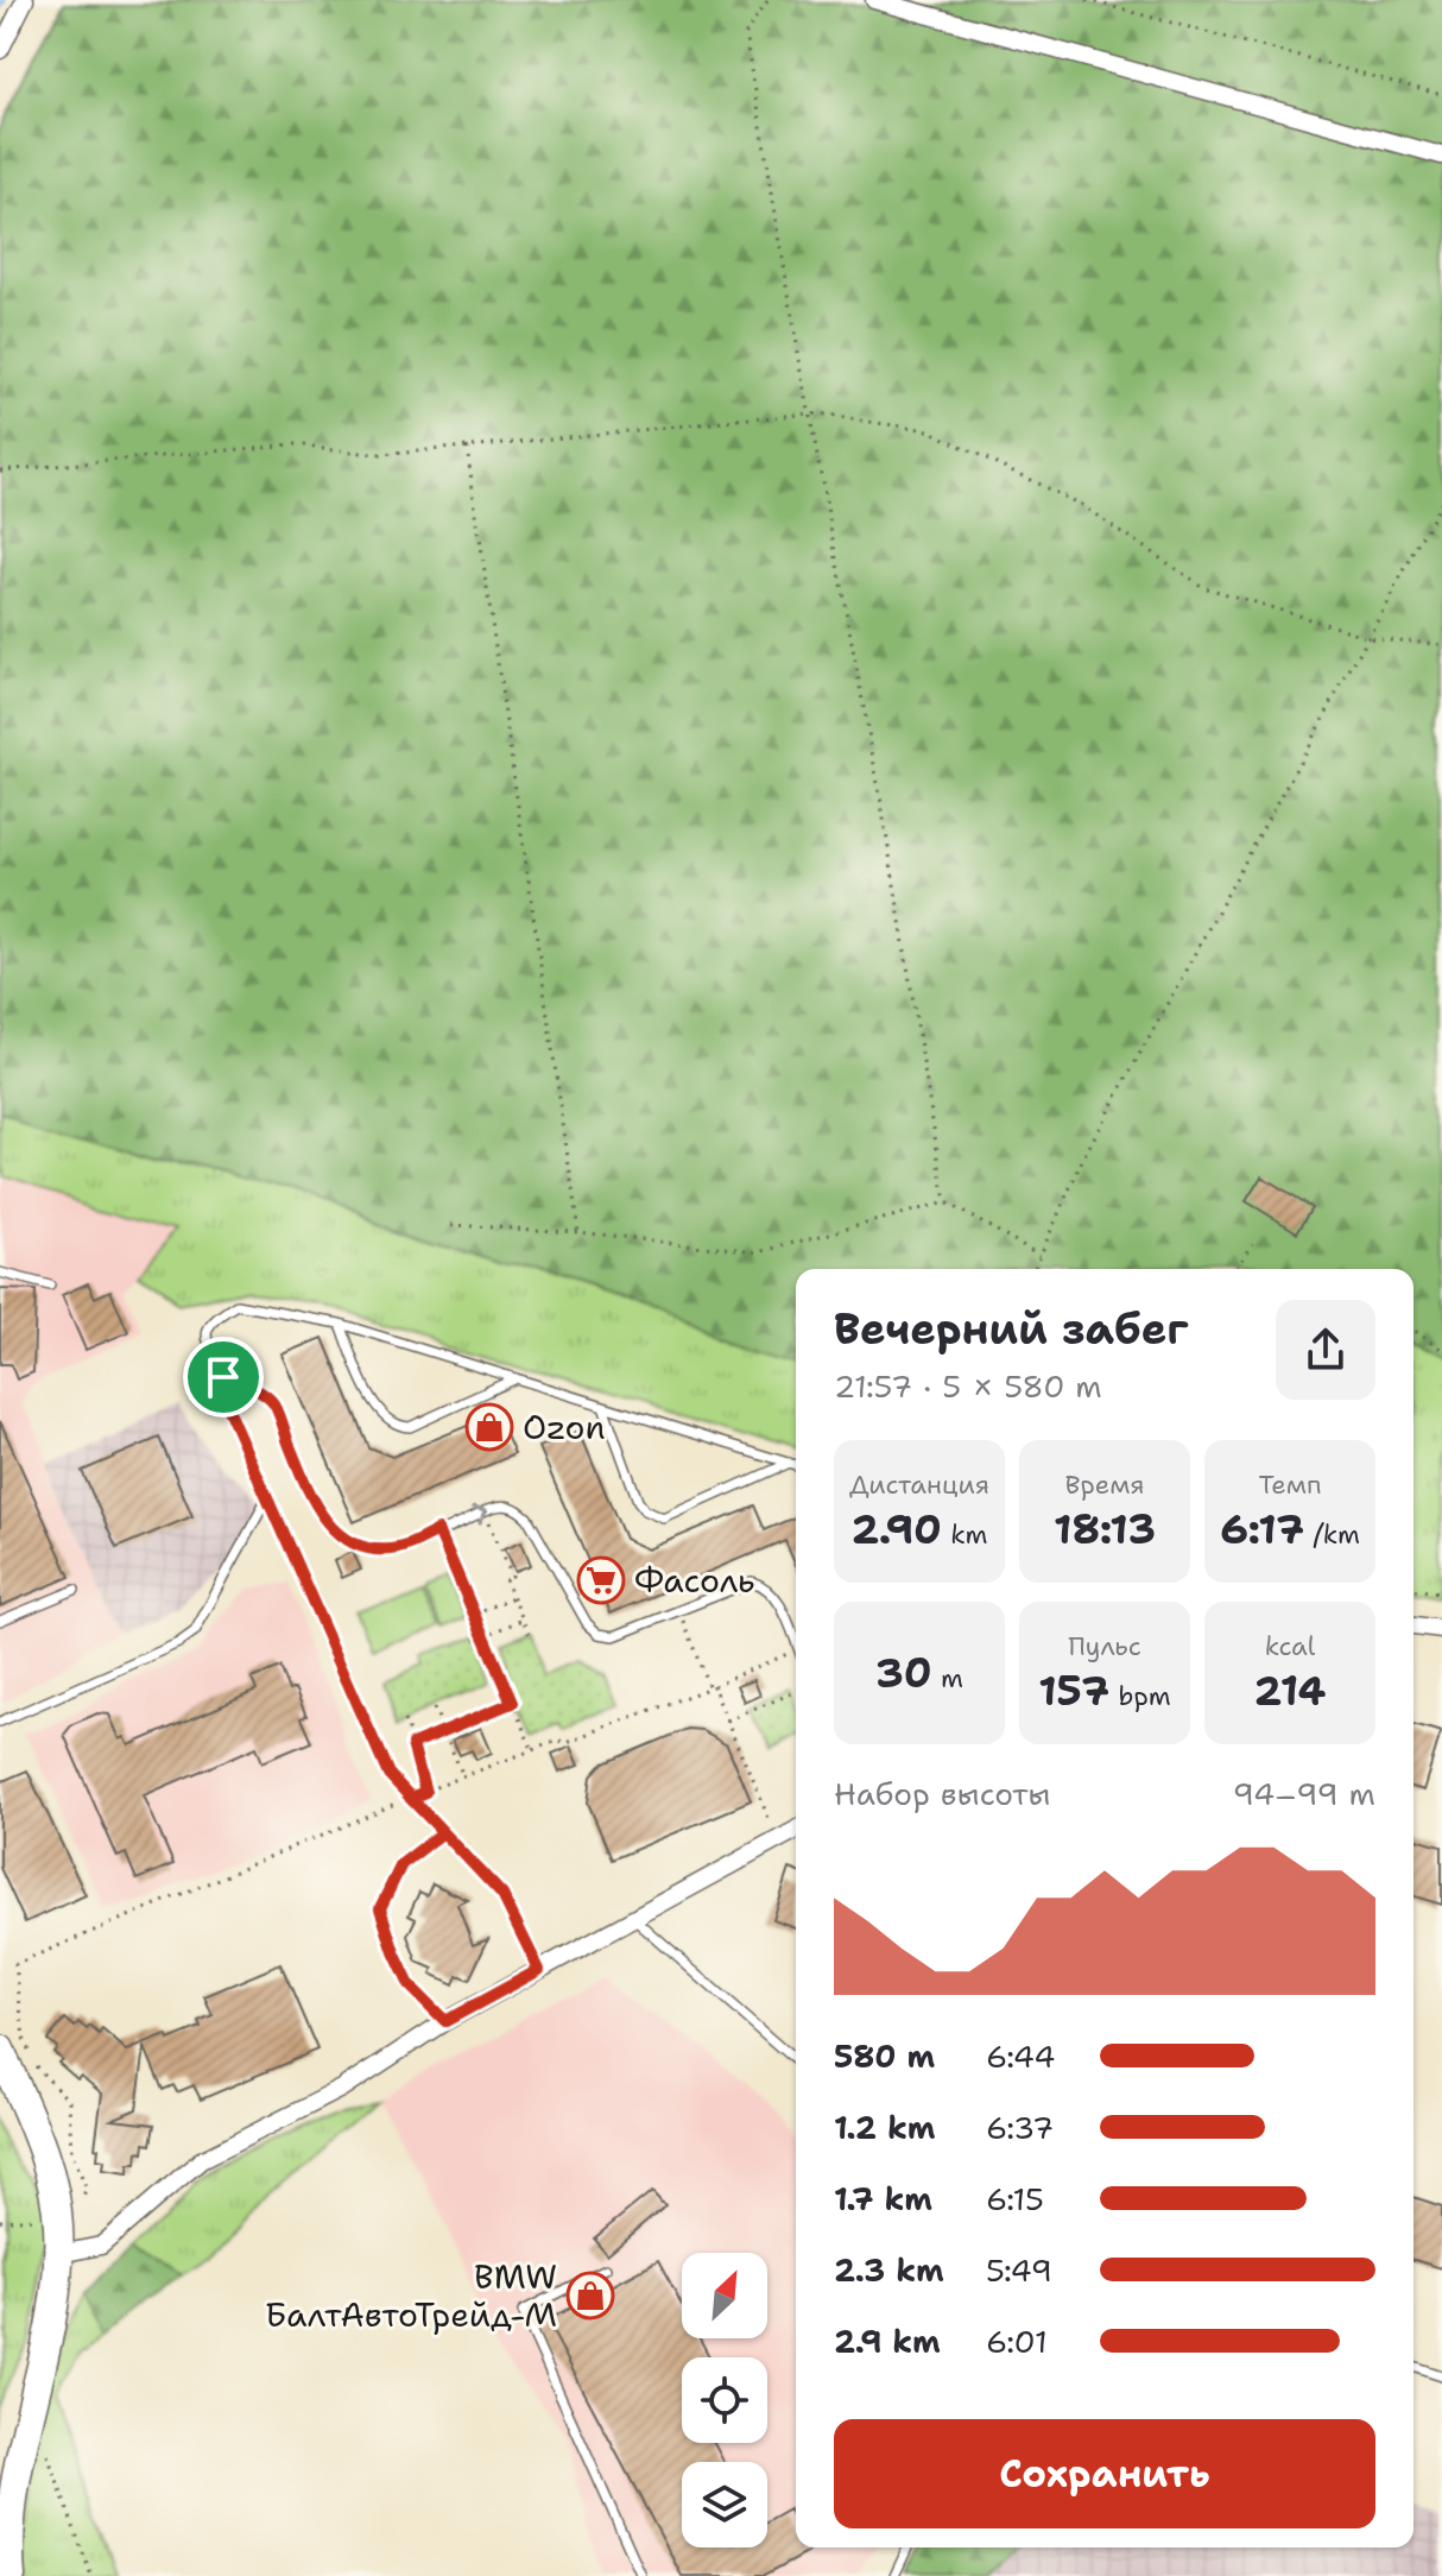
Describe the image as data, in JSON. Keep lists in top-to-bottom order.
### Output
{
  "places": {
    "shop": ["Ozon", "BMW БалтАвтоТрейд-М"],
    "supermarket": ["Фасоль"]
  },
  "north": "top right",
  "page": {
    "heading": ["Вечерний забег", "21:57 · 5 × 580 m"],
    "stats": [
      ["Дистанция", "2.90 km"],
      ["Время", "18:13"],
      ["Темп", "6:17 /km"],
      ["30 m"],
      ["Пульс", "157 bpm"],
      ["kcal", "214"]
    ],
    "chart": ["Набор высоты", "94–99 m"],
    "list": [
      {
        "name": "580 m",
        "note": "6:44"
      },
      {
        "name": "1.2 km",
        "note": "6:37"
      },
      {
        "name": "1.7 km",
        "note": "6:15"
      },
      {
        "name": "2.3 km",
        "note": "5:49"
      },
      {
        "name": "2.9 km",
        "note": "6:01"
      }
    ],
    "buttons": "Сохранить"
  }
}
